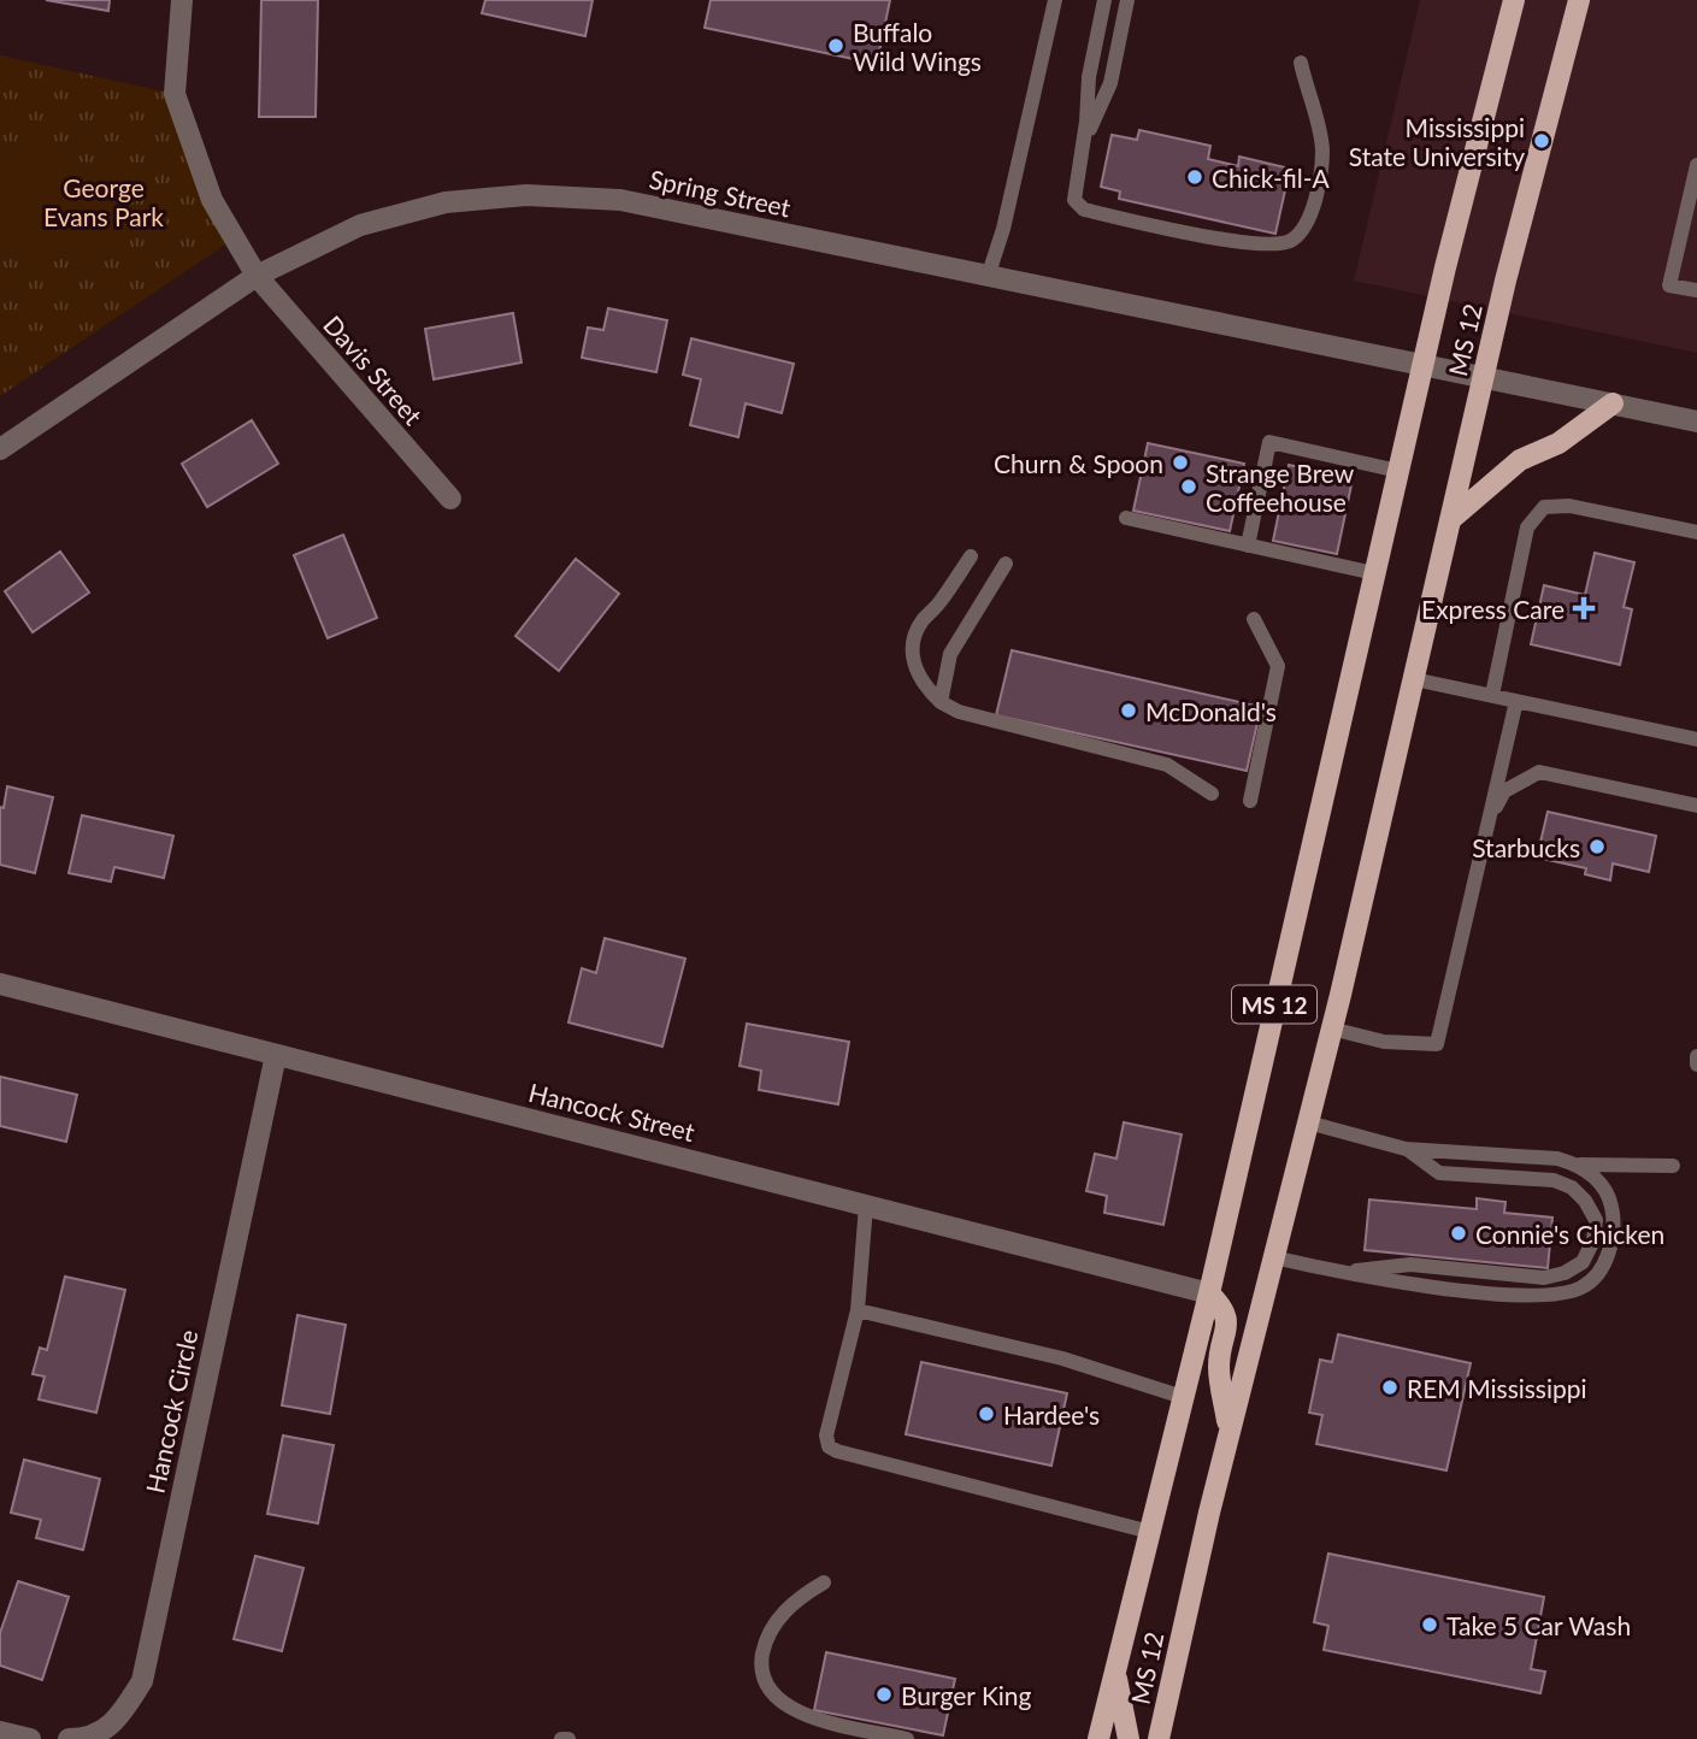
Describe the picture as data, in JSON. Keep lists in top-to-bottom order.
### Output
{
  "streets": {
    "main road": ["MS 12"],
    "street": [
      "Spring Street",
      "Davis Street",
      "Hancock Street",
      "Hancock Circle"
    ]
  },
  "crossings": [
    ["Spring Street", "MS 12"],
    ["Spring Street", "Davis Street"],
    ["MS 12", "Hancock Street"],
    ["Hancock Street", "Hancock Circle"]
  ],
  "parks": ["George Evans Park"],
  "places": {
    "other": [
      "Buffalo Wild Wings",
      "Mississippi State University",
      "Chick-fil-A",
      "Churn & Spoon",
      "Strange Brew Coffeehouse",
      "McDonald's",
      "Starbucks",
      "Connie's Chicken",
      "REM Mississippi",
      "Hardee's",
      "Take 5 Car Wash",
      "Burger King"
    ],
    "health": ["Express Care"]
  }
}
